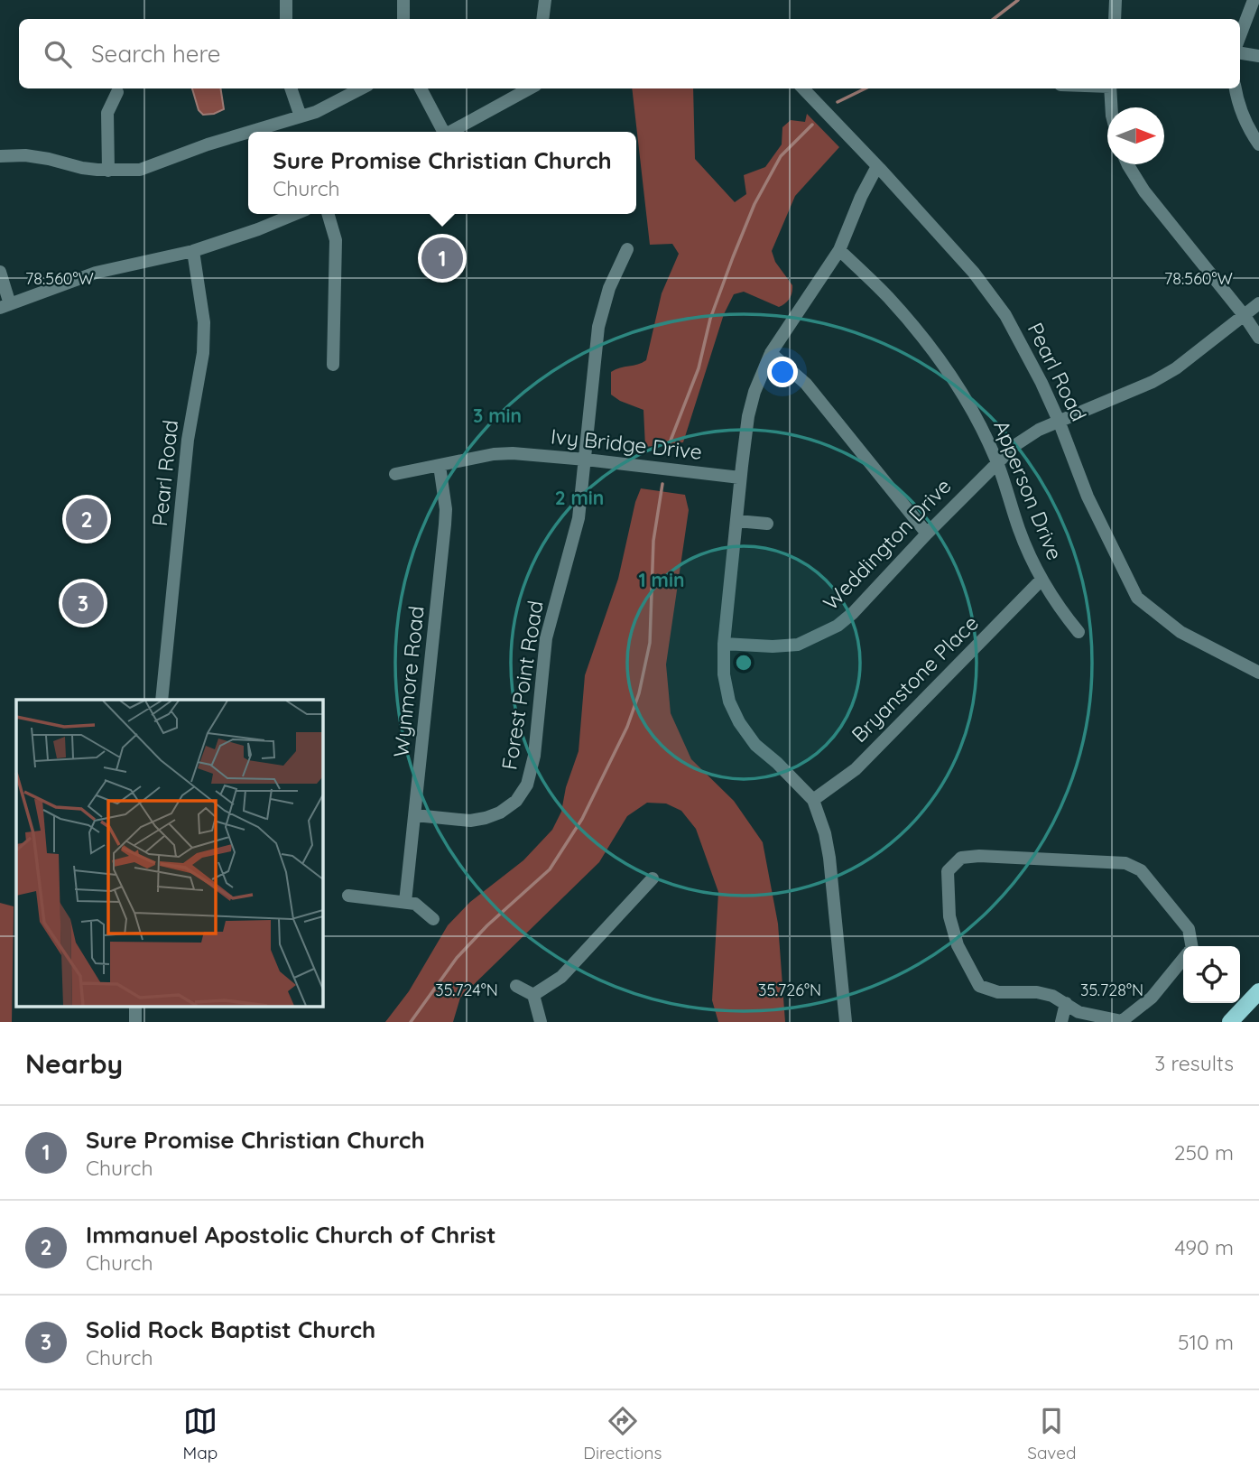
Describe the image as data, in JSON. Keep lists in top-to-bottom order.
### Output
{
  "streets": {
    "street": [
      "Pearl Road",
      "Ivy Bridge Drive",
      "Apperson Drive",
      "Weddington Drive",
      "Bryanstone Place",
      "Wynmore Road",
      "Forest Point Road"
    ]
  },
  "crossings": [
    ["Pearl Road", "Weddington Drive"],
    ["Ivy Bridge Drive", "Wynmore Road"],
    ["Ivy Bridge Drive", "Forest Point Road"],
    ["Apperson Drive", "Weddington Drive"],
    ["Apperson Drive", "Bryanstone Place"],
    ["Wynmore Road", "Forest Point Road"]
  ],
  "north": "right",
  "page": {
    "search": "Search here",
    "popup": ["Sure Promise Christian Church", "Church"],
    "pins": ["1", "2", "3"],
    "heading": ["Nearby", "3 results"],
    "list": [
      {
        "mark": "1",
        "name": "Sure Promise Christian Church",
        "note": "Church",
        "value": "250 m"
      },
      {
        "mark": "2",
        "name": "Immanuel Apostolic Church of Christ",
        "note": "Church",
        "value": "490 m"
      },
      {
        "mark": "3",
        "name": "Solid Rock Baptist Church",
        "note": "Church",
        "value": "510 m"
      }
    ],
    "nav": ["Map", "Directions", "Saved"]
  },
  "coordinates": [
    "78.560°W",
    "35.724°N",
    "35.726°N",
    "35.728°N"
  ],
  "rings": ["3 min", "2 min", "1 min"]
}
